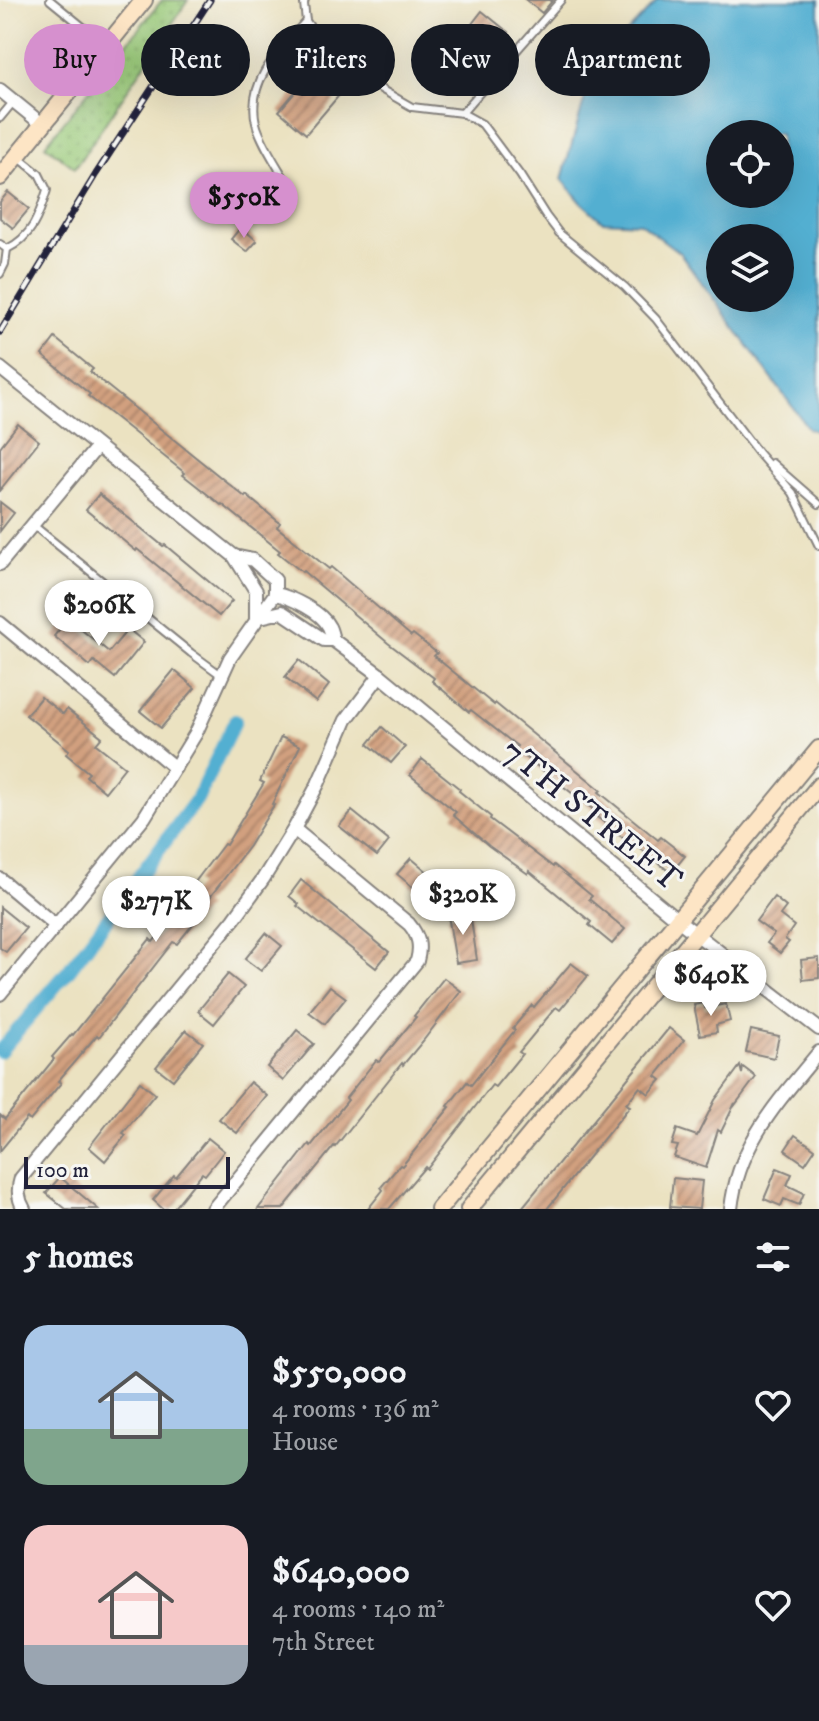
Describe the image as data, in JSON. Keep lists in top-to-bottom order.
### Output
{
  "streets": {
    "street": ["7TH STREET"]
  },
  "scale_bar": "100 m",
  "page": {
    "chip": [
      "Buy",
      "Rent",
      "Filters",
      "New",
      "Apartment"
    ],
    "price": [
      "$550K",
      "$206K",
      "$320K",
      "$277K",
      "$640K"
    ],
    "scale": "100 m",
    "heading": "5 homes",
    "list": [
      {
        "name": "$550,000",
        "note": "4 rooms · 136 m² · House"
      },
      {
        "name": "$640,000",
        "note": "4 rooms · 140 m² · 7th Street"
      }
    ]
  }
}
